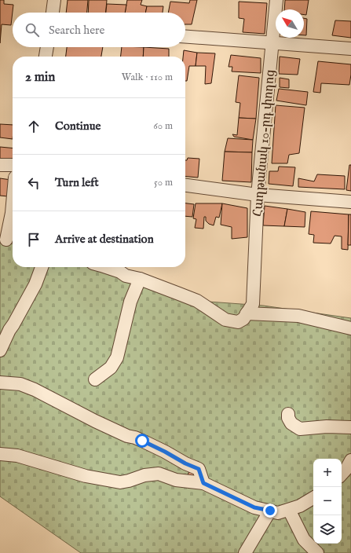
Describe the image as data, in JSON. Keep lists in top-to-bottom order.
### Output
{
  "streets": {
    "street": ["Հաղթանակ 10-րդ փողոց"]
  },
  "north": "top left",
  "page": {
    "search": "Search here",
    "heading": ["2 min", "Walk · 110 m"],
    "list": [
      ["Continue", "60 m"],
      ["Turn left", "50 m"],
      "Arrive at destination"
    ],
    "map_buttons": ["+", "−"]
  }
}
